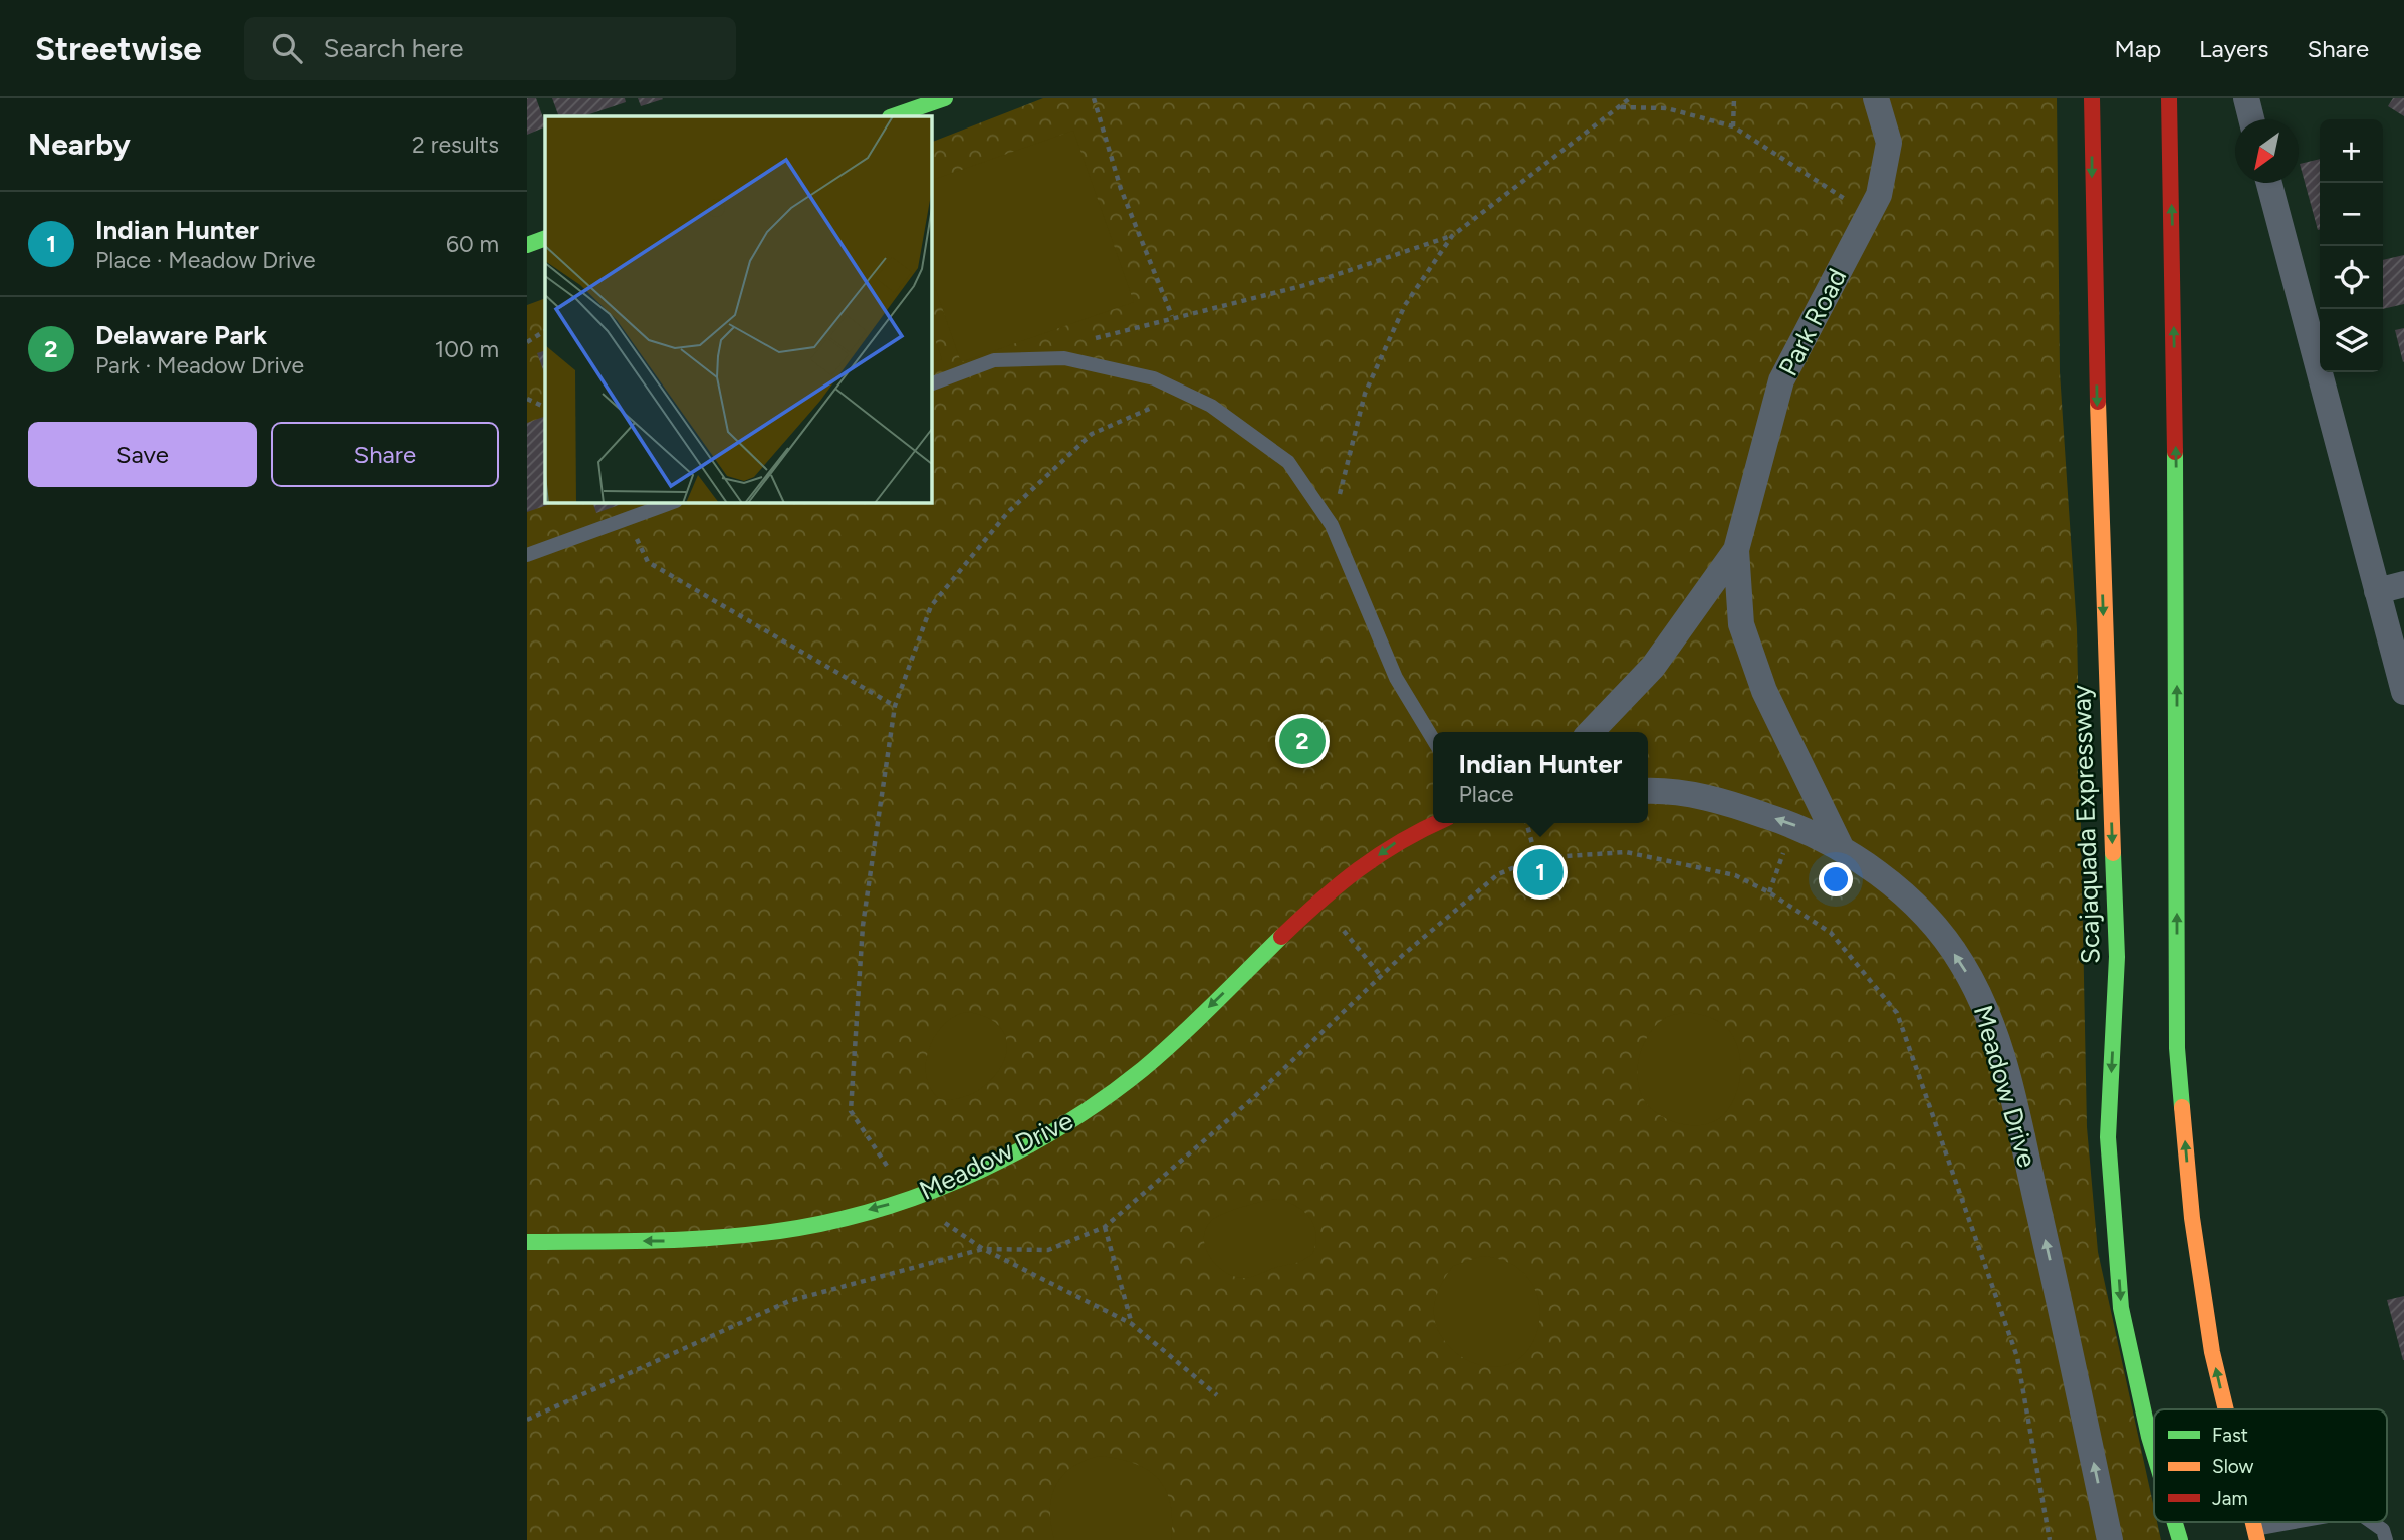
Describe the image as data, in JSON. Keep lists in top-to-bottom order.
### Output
{
  "streets": {
    "main road": ["Scajaquada Expressway", "Meadow Drive"],
    "street": ["Park Road"]
  },
  "crossings": [
    ["Park Road", "Meadow Drive"]
  ],
  "legend": ["Fast", "Slow", "Jam"],
  "north": "bottom left",
  "page": {
    "header": "Streetwise",
    "search": "Search here",
    "nav": ["Map", "Layers", "Share"],
    "heading": ["Nearby", "2 results"],
    "map_buttons": ["+", "−"],
    "list": [
      {
        "mark": "1",
        "name": "Indian Hunter",
        "note": "Place · Meadow Drive",
        "value": "60 m"
      },
      {
        "mark": "2",
        "name": "Delaware Park",
        "note": "Park · Meadow Drive",
        "value": "100 m"
      }
    ],
    "buttons": ["Save", "Share"],
    "pins": ["2", "1"],
    "popup": ["Indian Hunter", "Place"]
  }
}
